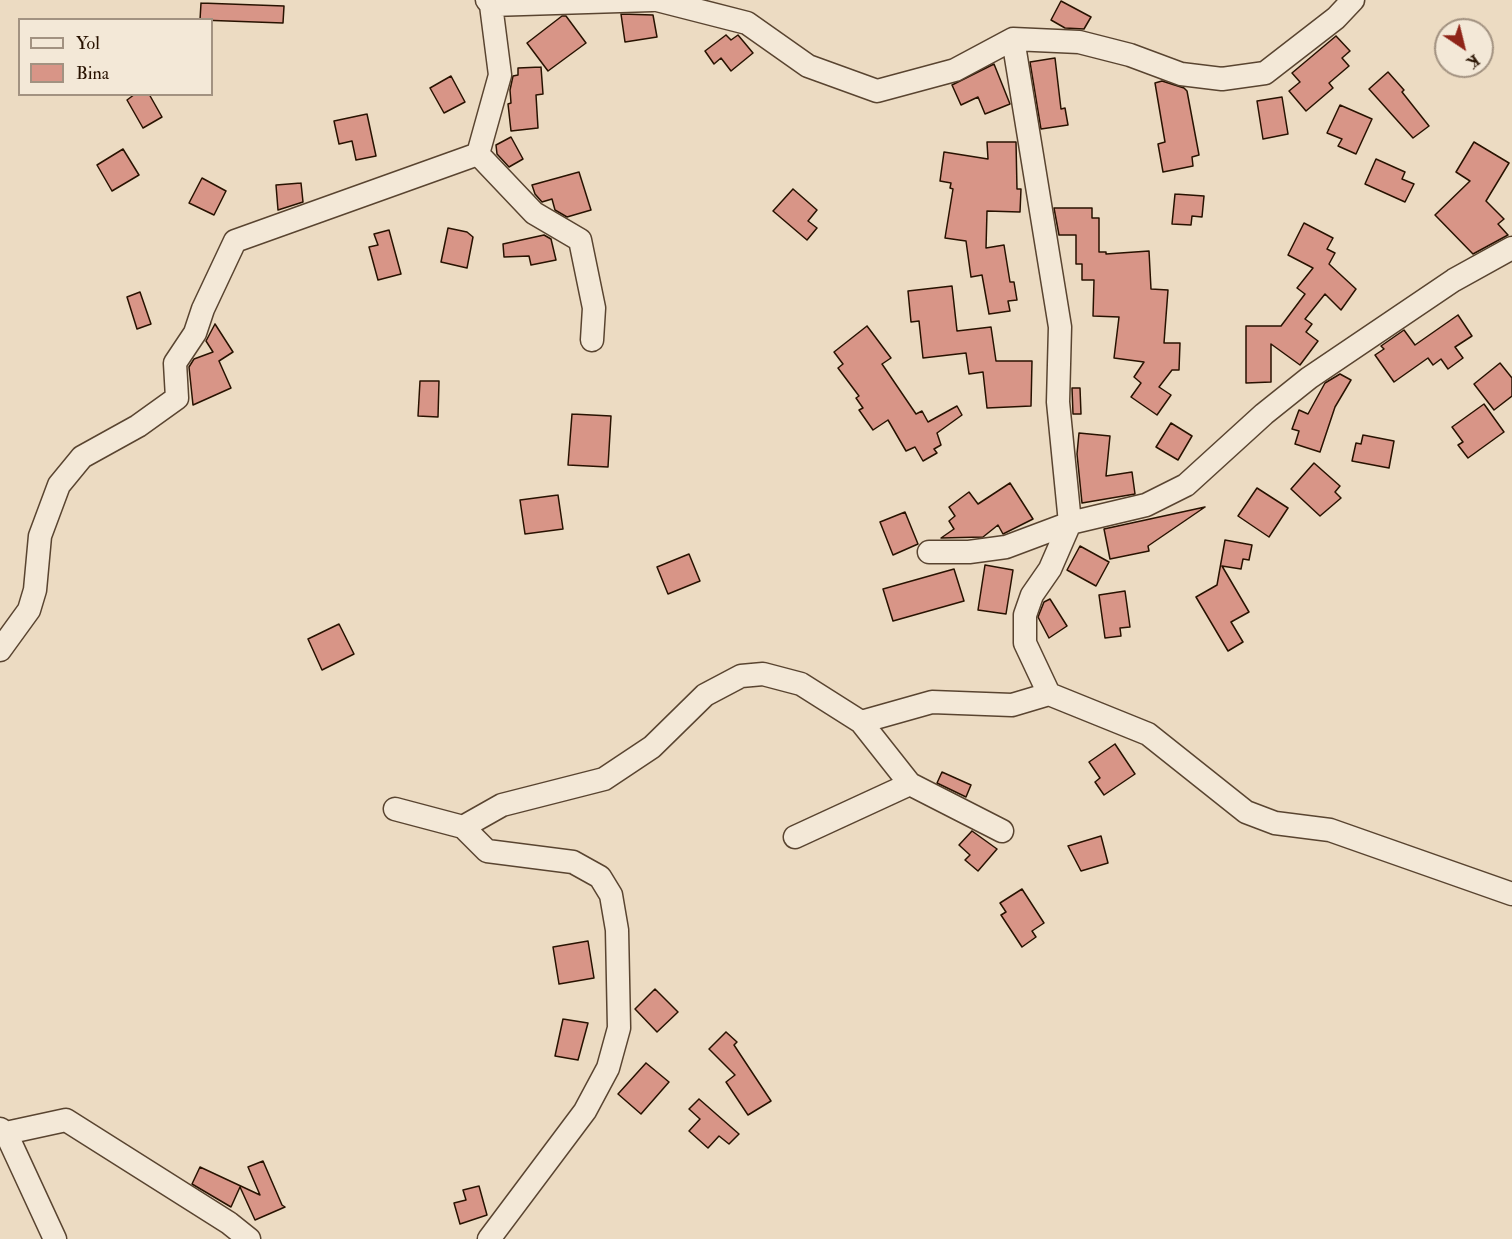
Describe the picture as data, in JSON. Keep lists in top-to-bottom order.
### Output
{
  "legend": ["Yol", "Bina"],
  "north": "bottom right"
}
